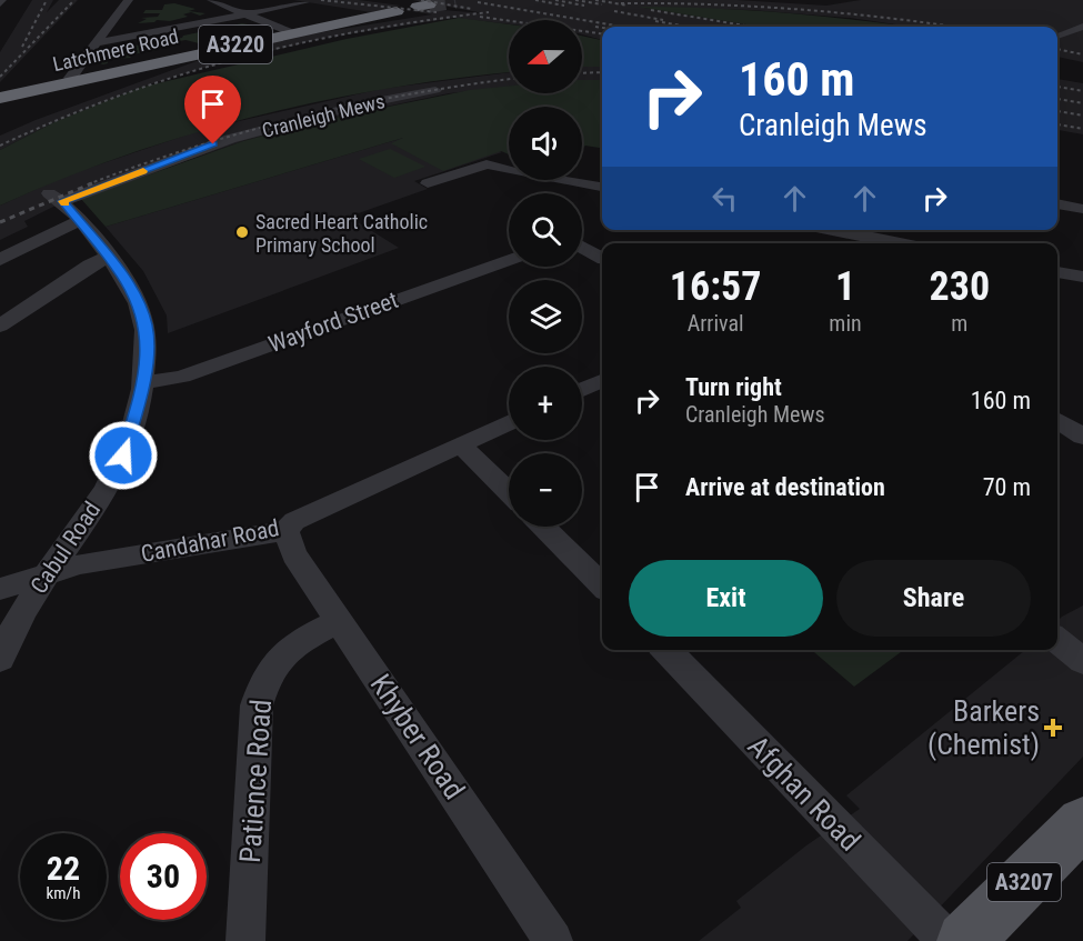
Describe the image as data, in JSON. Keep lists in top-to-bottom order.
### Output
{
  "streets": {
    "highway": ["A3220", "Latchmere Road"],
    "main road": ["A3207"],
    "street": [
      "Cranleigh Mews",
      "Wayford Street",
      "Candahar Road",
      "Cabul Road",
      "Khyber Road",
      "Patience Road",
      "Afghan Road"
    ]
  },
  "crossings": [
    ["Cranleigh Mews", "Cabul Road"],
    ["Wayford Street", "Cabul Road"],
    ["Candahar Road", "Cabul Road"],
    ["Candahar Road", "Khyber Road"],
    ["Khyber Road", "Patience Road"]
  ],
  "places": {
    "other": ["Sacred Heart Catholic Primary School"],
    "health": ["Barkers (Chemist)"]
  },
  "north": "left",
  "page": {
    "map_buttons": ["+", "−"],
    "turn": ["160 m", "Cranleigh Mews"],
    "eta": [
      "16:57",
      "Arrival",
      "1",
      "min",
      "230",
      "m"
    ],
    "list": [
      {
        "name": "Turn right",
        "note": "Cranleigh Mews",
        "value": "160 m"
      },
      {
        "name": "Arrive at destination",
        "value": "70 m"
      }
    ],
    "buttons": ["Exit", "Share"],
    "speed": "22 km/h",
    "limit": "30"
  }
}
